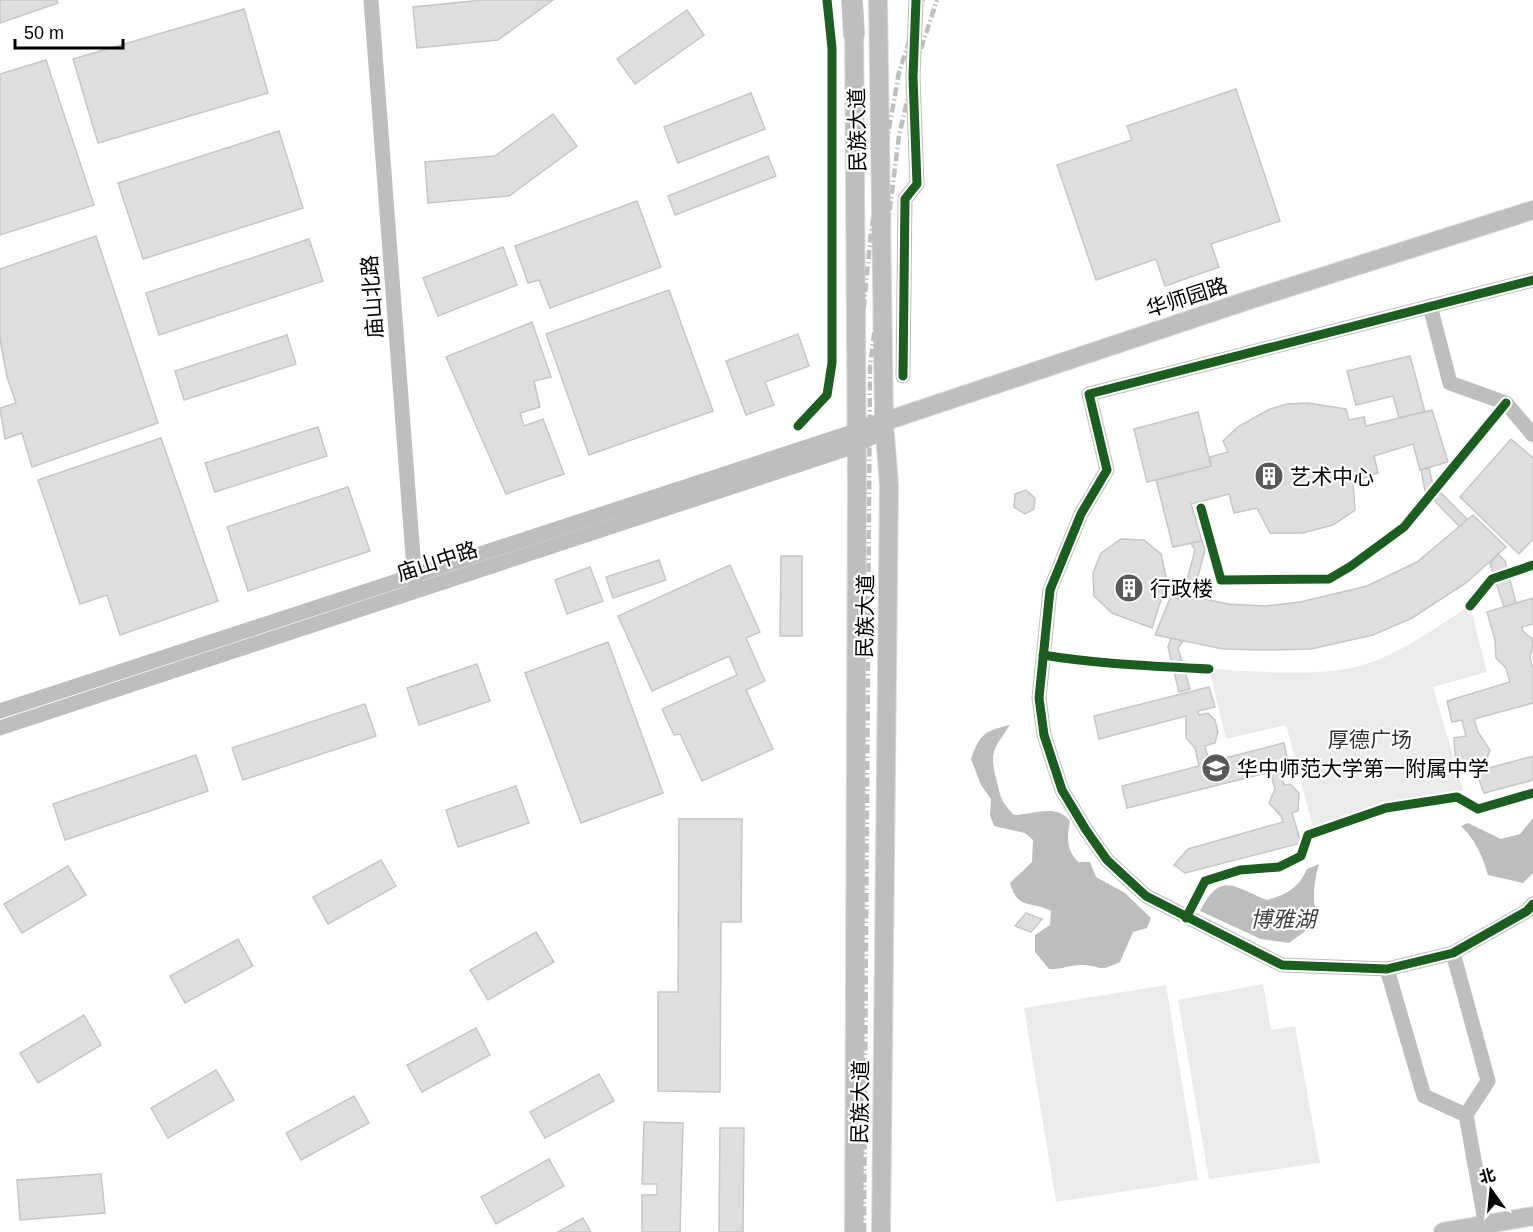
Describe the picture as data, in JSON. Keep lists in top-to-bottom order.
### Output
{
  "streets": {
    "main road": ["民族大道", "华师园路"],
    "street": ["庙山北路", "庙山中路"]
  },
  "crossings": [
    ["民族大道", "华师园路"],
    ["民族大道", "庙山中路"],
    ["庙山北路", "庙山中路"],
    ["华师园路", "庙山中路"]
  ],
  "water": ["博雅湖"],
  "parks": ["厚德广场"],
  "places": {
    "building": ["艺术中心", "行政楼"],
    "school or university": ["华中师范大学第一附属中学"]
  },
  "scale_bar": "50 m",
  "north": "top"
}
